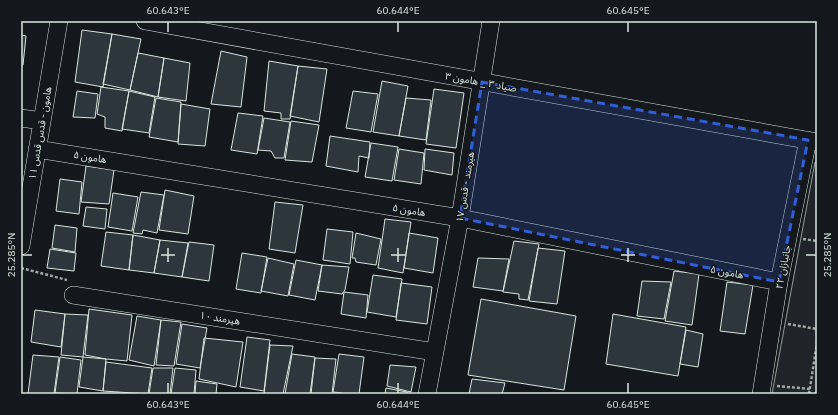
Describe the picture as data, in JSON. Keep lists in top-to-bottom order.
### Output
{
  "streets": {
    "street": [
      "صیاد ۳ _ هامون ۳",
      "هامون - قدس قدس ۱۱",
      "هامون ۵",
      "هیرمند - قدس ۱۷",
      "جانبازان ۲۲",
      "هیرمند ۱۰"
    ]
  },
  "crossings": [
    ["صیاد ۳ _ هامون ۳", "هیرمند - قدس ۱۷"],
    ["صیاد ۳ _ هامون ۳", "جانبازان ۲۲"],
    ["هامون - قدس قدس ۱۱", "هامون ۵"],
    ["هامون ۵", "هیرمند - قدس ۱۷"],
    ["هامون ۵", "جانبازان ۲۲"],
    ["هیرمند - قدس ۱۷", "هیرمند ۱۰"]
  ],
  "coordinates": [
    "60.643°E",
    "60.644°E",
    "60.645°E",
    "25.285°N"
  ]
}
